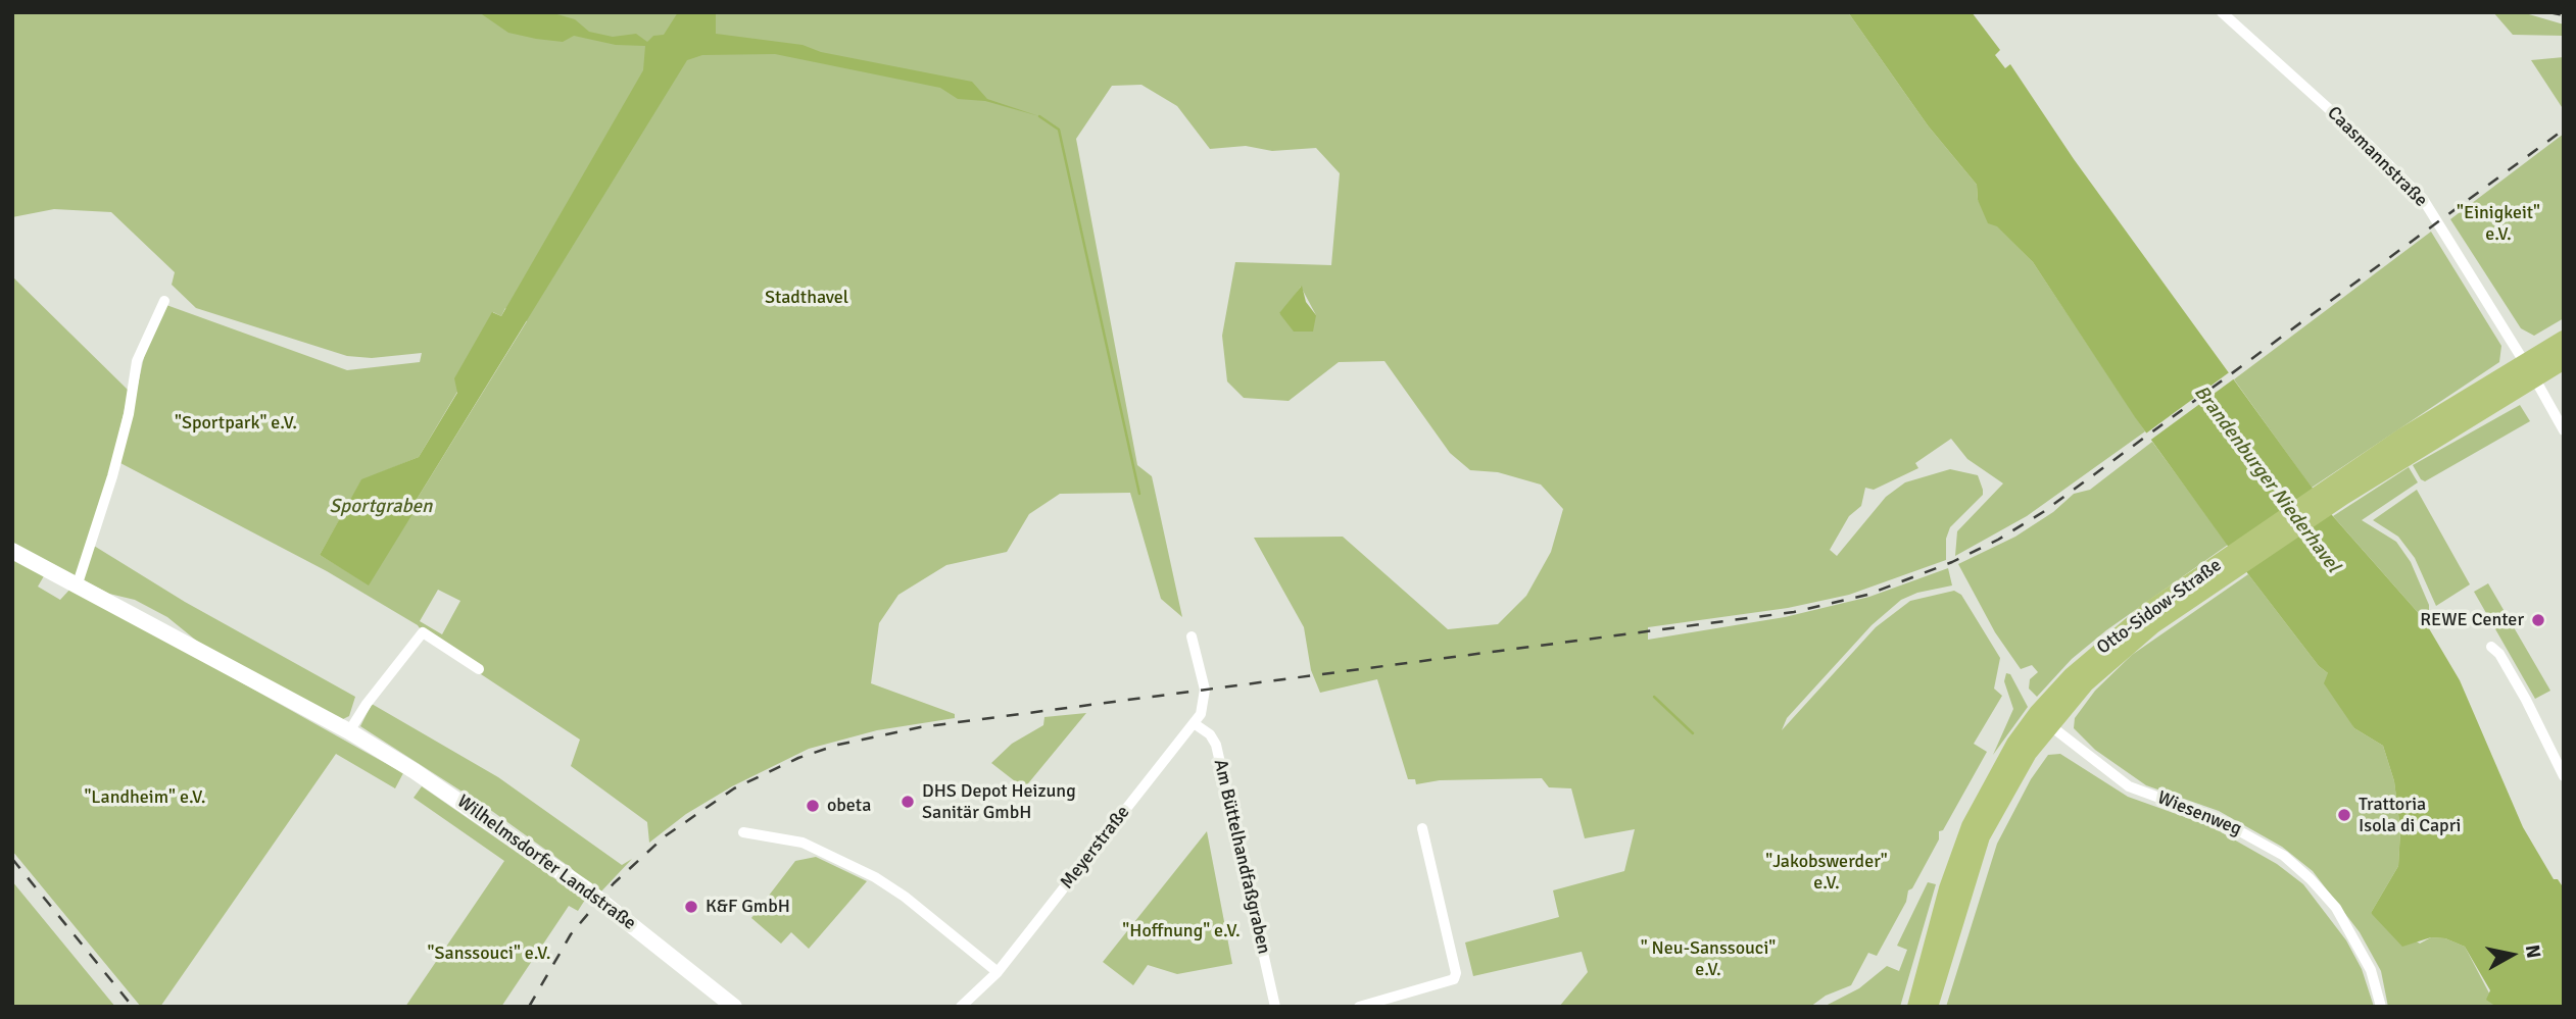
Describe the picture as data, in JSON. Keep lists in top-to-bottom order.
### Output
{
  "streets": {
    "main road": ["Otto-Sidow-Straße", "Wilhelmsdorfer Landstraße"],
    "street": [
      "Caasmannstraße",
      "Wiesenweg",
      "Meyerstraße",
      "Am Büttelhandfaßgraben"
    ]
  },
  "crossings": [
    ["Caasmannstraße", "Otto-Sidow-Straße"],
    ["Otto-Sidow-Straße", "Wiesenweg"],
    ["Meyerstraße", "Am Büttelhandfaßgraben"]
  ],
  "water": ["Brandenburger Niederhavel", "Sportgraben"],
  "parks": [
    "\"Einigkeit\" e.V.",
    "Stadthavel",
    "\"Sportpark\" e.V.",
    "\"Landheim\" e.V.",
    "\"Jakobswerder\" e.V.",
    "\"Hoffnung\" e.V.",
    "\" Neu-Sanssouci\" e.V.",
    "\"Sanssouci\" e.V."
  ],
  "places": [
    "REWE Center",
    "DHS Depot Heizung Sanitär GmbH",
    "obeta",
    "Trattoria Isola di Capri",
    "K&F GmbH"
  ],
  "north": "right"
}
